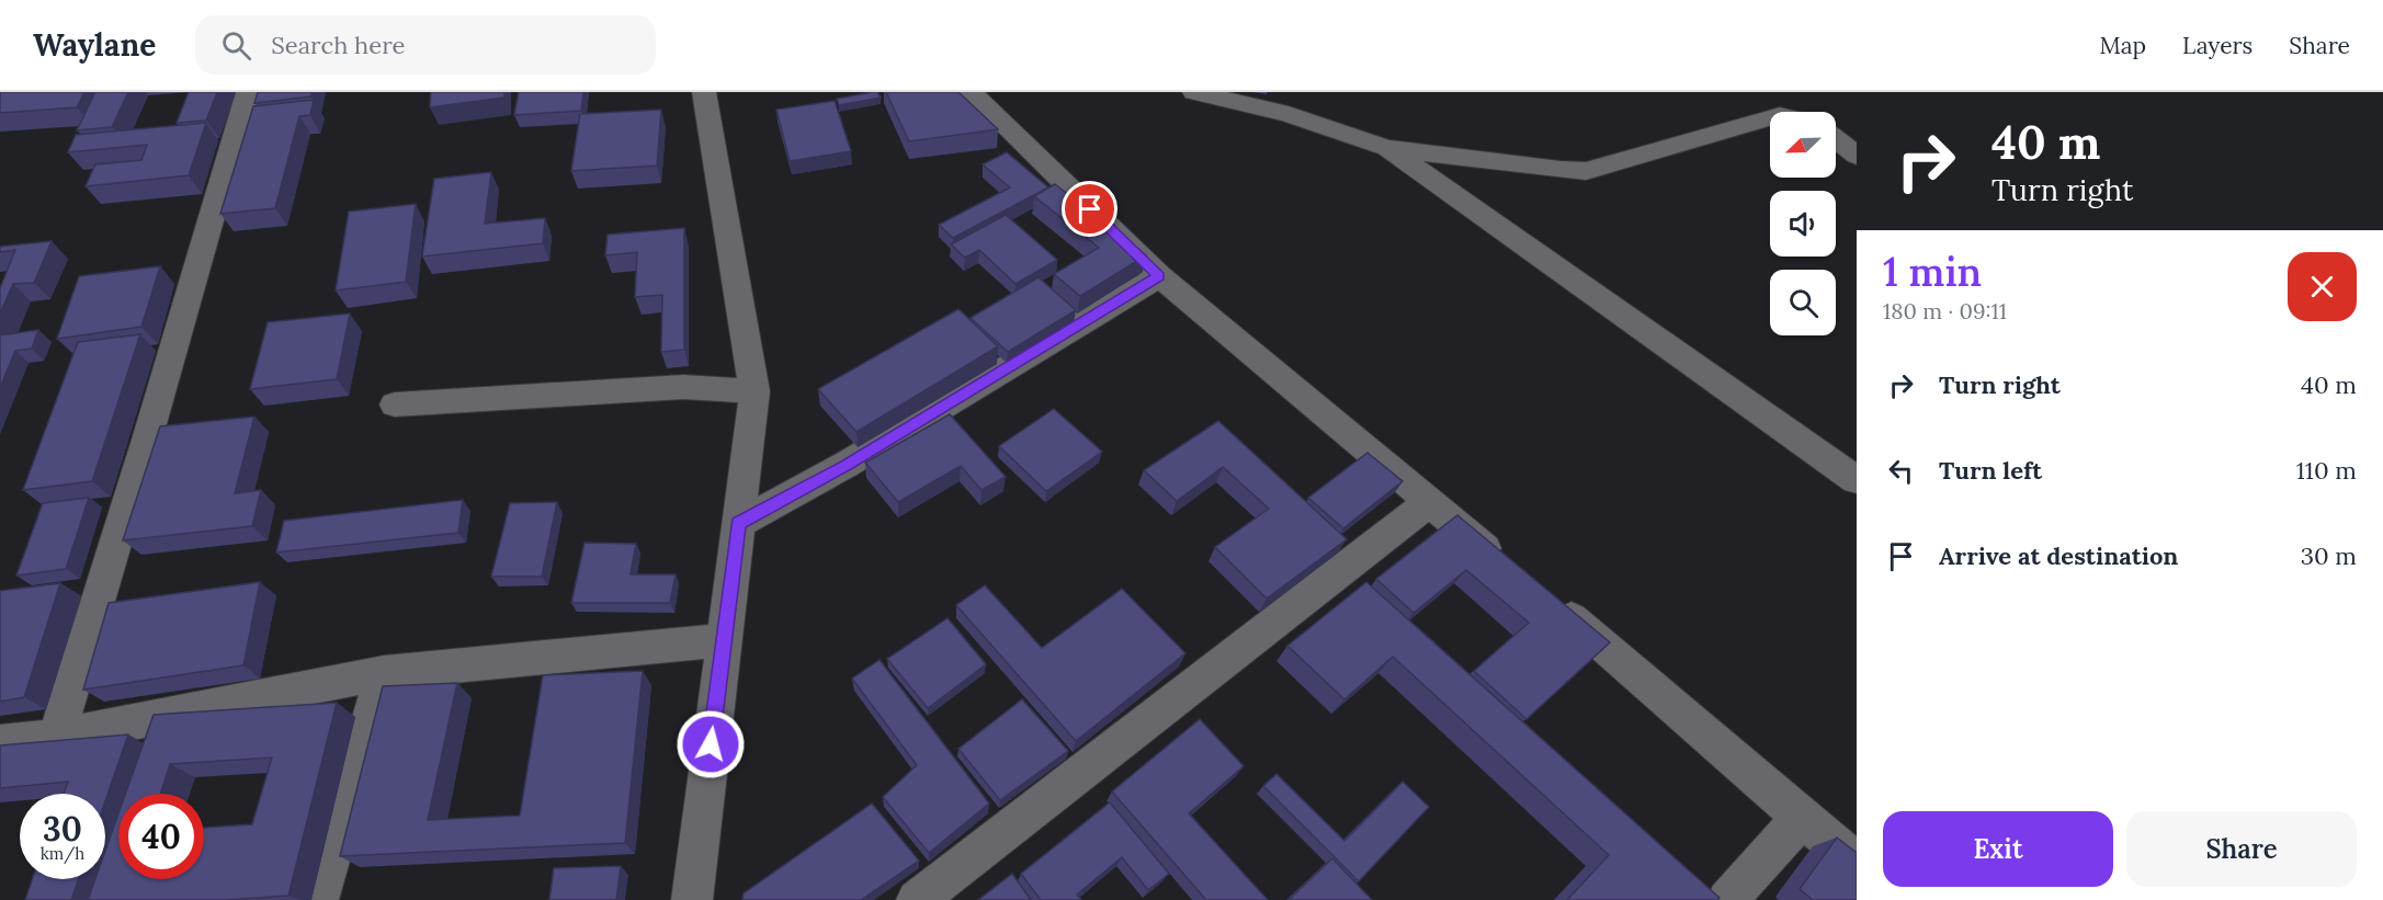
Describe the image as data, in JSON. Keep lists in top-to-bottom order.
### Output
{
  "north": "bottom left",
  "page": {
    "header": "Waylane",
    "search": "Search here",
    "nav": ["Map", "Layers", "Share"],
    "turn": ["40 m", "Turn right"],
    "heading": ["1 min", "180 m · 09:11"],
    "list": [
      {
        "name": "Turn right",
        "value": "40 m"
      },
      {
        "name": "Turn left",
        "value": "110 m"
      },
      {
        "name": "Arrive at destination",
        "value": "30 m"
      }
    ],
    "speed": "30 km/h",
    "limit": "40",
    "buttons": ["Exit", "Share"]
  }
}
